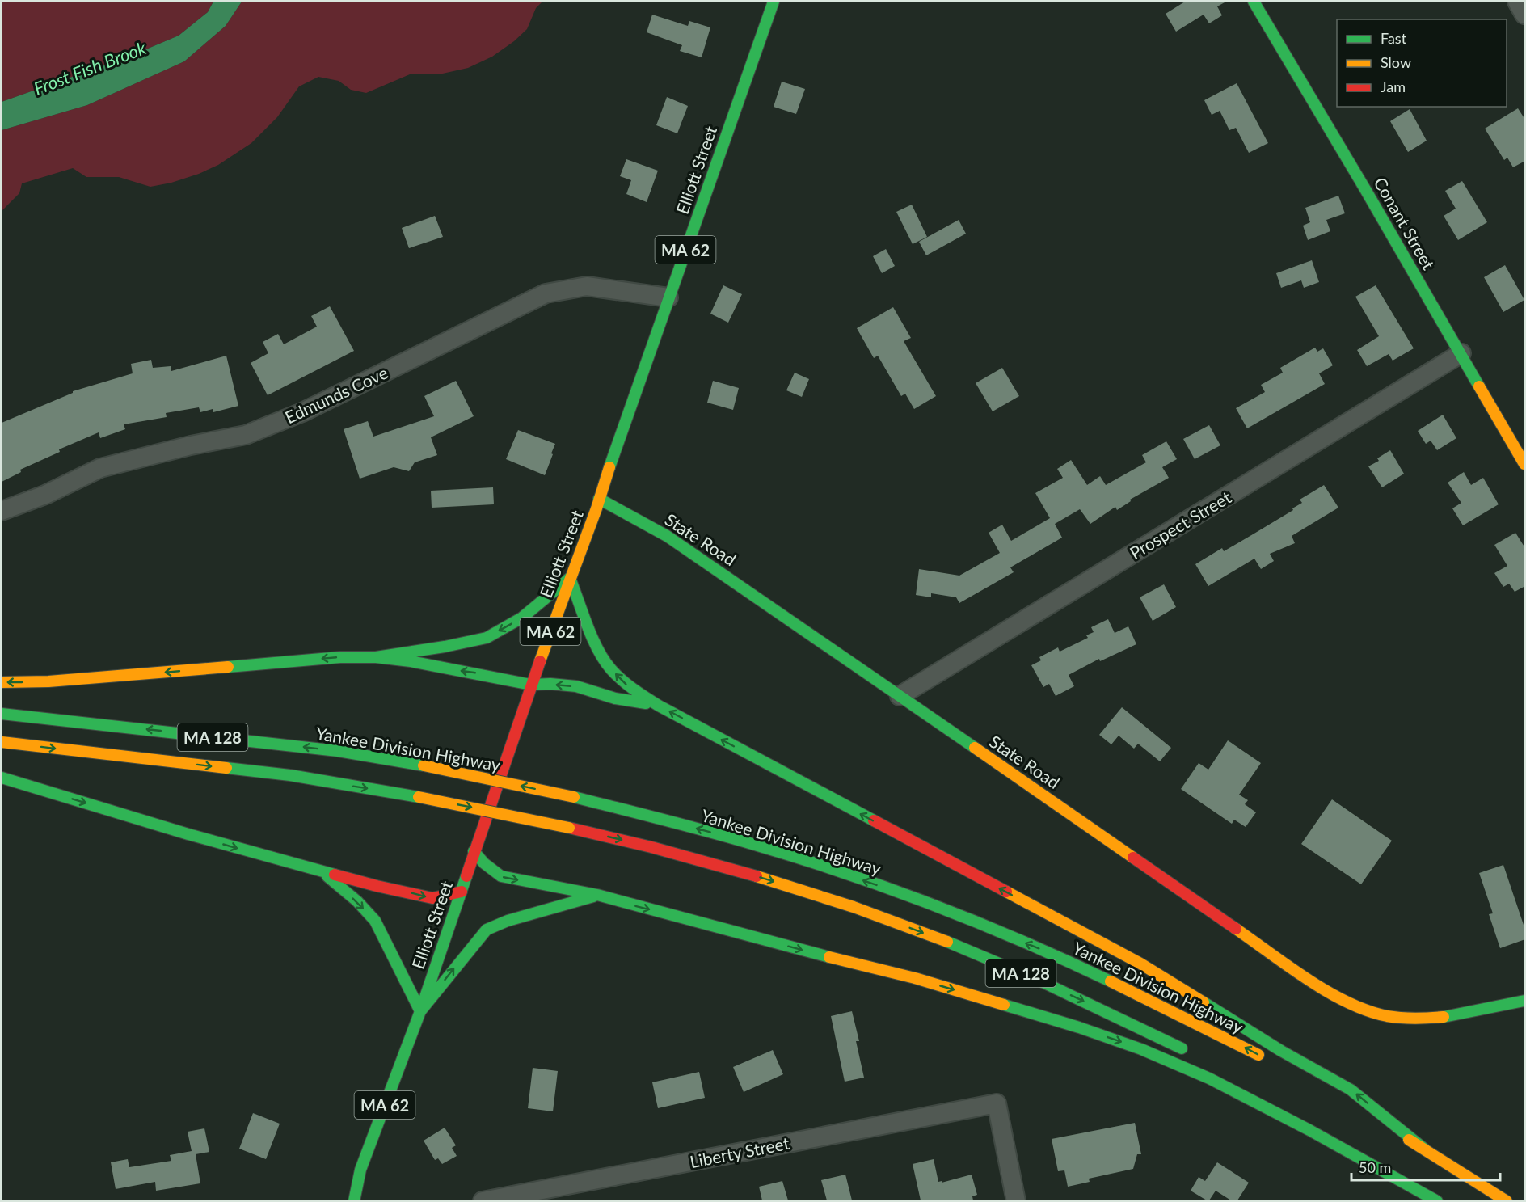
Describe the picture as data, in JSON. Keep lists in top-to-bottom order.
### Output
{
  "streets": {
    "main road": [
      "Elliott Street",
      "Conant Street",
      "MA 62",
      "State Road",
      "MA 128",
      "Yankee Division Highway"
    ],
    "street": ["Edmunds Cove", "Prospect Street", "Liberty Street"]
  },
  "crossings": [
    ["Elliott Street", "Edmunds Cove"],
    ["Elliott Street", "State Road"],
    ["Conant Street", "Prospect Street"],
    ["Prospect Street", "State Road"]
  ],
  "water": ["Frost Fish Brook"],
  "legend": ["Fast", "Slow", "Jam"],
  "scale_bar": "50 m"
}
